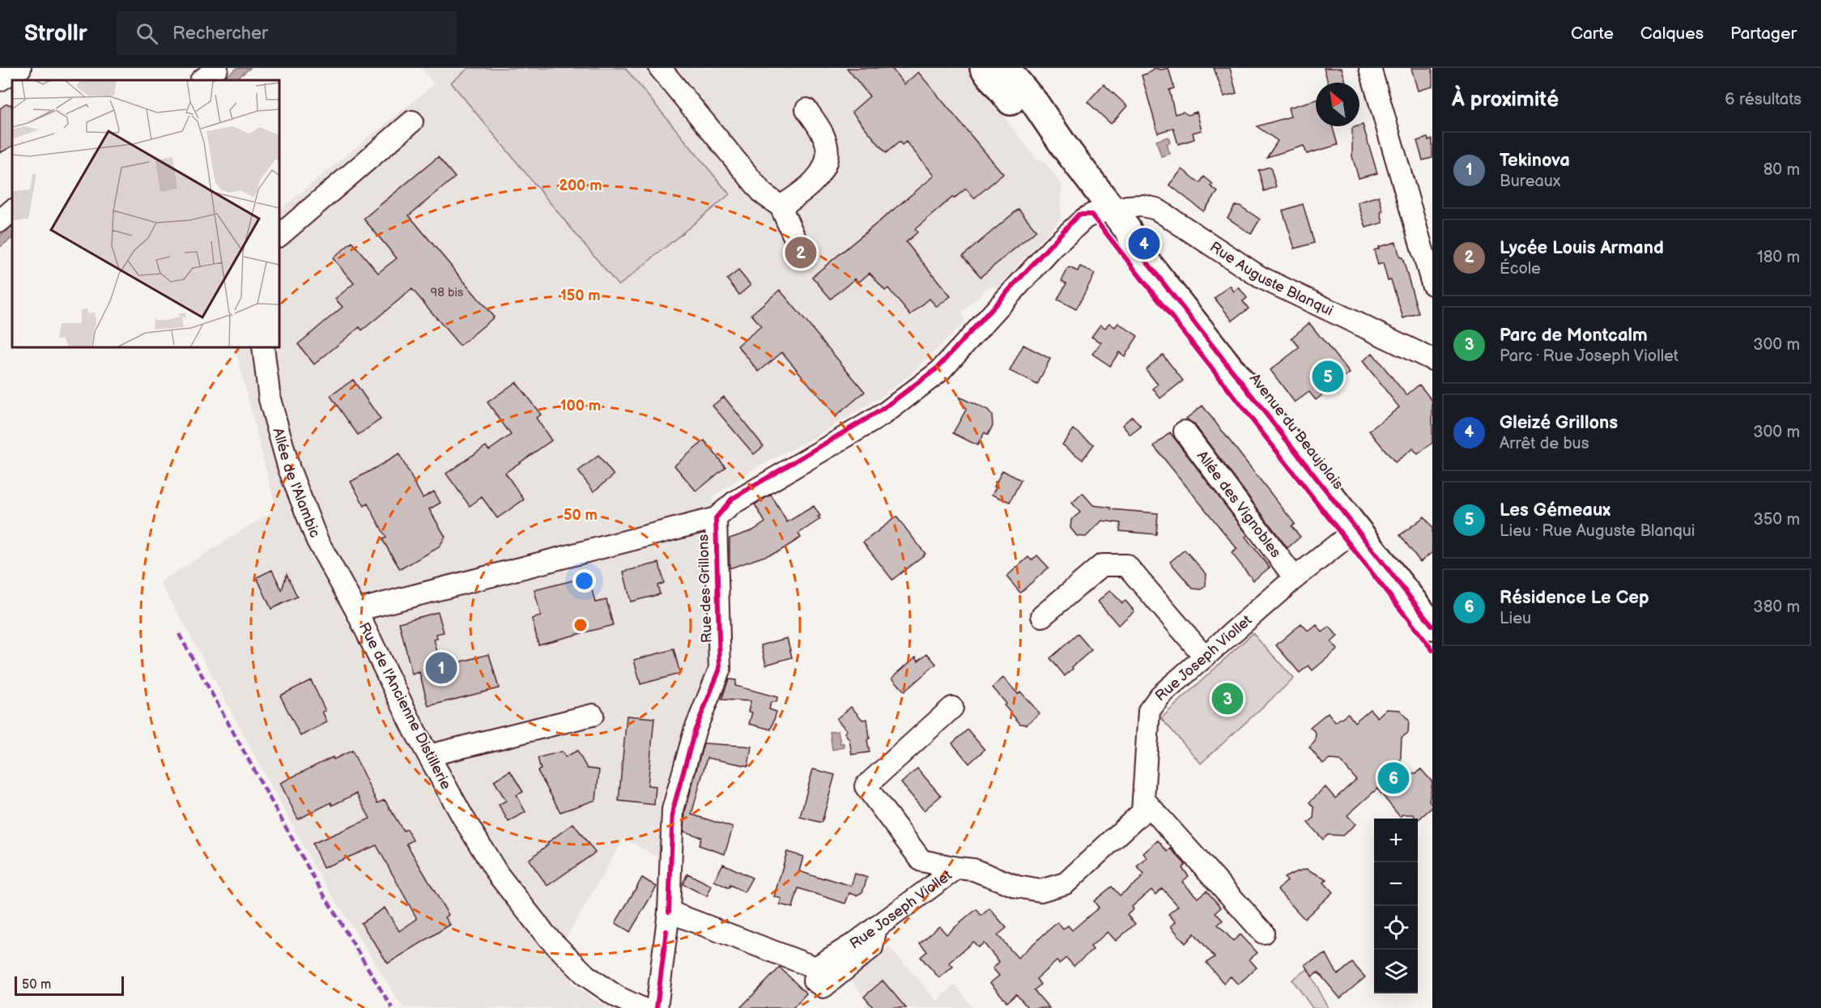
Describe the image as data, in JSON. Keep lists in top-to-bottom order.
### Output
{
  "streets": {
    "main road": ["Avenue du Beaujolais"],
    "street": [
      "Rue Auguste Blanqui",
      "Allée de l'Alambic",
      "Allée des Vignobles",
      "Rue des Grillons",
      "Rue Joseph Viollet",
      "Rue de l'Ancienne Distillerie"
    ]
  },
  "crossings": [
    ["Rue Auguste Blanqui", "Avenue du Beaujolais"],
    ["Rue Auguste Blanqui", "Rue des Grillons"],
    ["Avenue du Beaujolais", "Rue des Grillons"],
    ["Avenue du Beaujolais", "Rue Joseph Viollet"],
    ["Allée de l'Alambic", "Rue de l'Ancienne Distillerie"],
    ["Allée des Vignobles", "Rue Joseph Viollet"],
    ["Rue des Grillons", "Rue Joseph Viollet"],
    ["Rue des Grillons", "Rue de l'Ancienne Distillerie"]
  ],
  "house_numbers": ["98 bis"],
  "scale_bar": "50 m",
  "north": "top left",
  "page": {
    "header": "Strollr",
    "search": "Rechercher",
    "nav": ["Carte", "Calques", "Partager"],
    "heading": ["À proximité", "6 résultats"],
    "list": [
      {
        "mark": "1",
        "name": "Tekinova",
        "note": "Bureaux",
        "value": "80 m"
      },
      {
        "mark": "2",
        "name": "Lycée Louis Armand",
        "note": "École",
        "value": "180 m"
      },
      {
        "mark": "3",
        "name": "Parc de Montcalm",
        "note": "Parc · Rue Joseph Viollet",
        "value": "300 m"
      },
      {
        "mark": "4",
        "name": "Gleizé Grillons",
        "note": "Arrêt de bus",
        "value": "300 m"
      },
      {
        "mark": "5",
        "name": "Les Gémeaux",
        "note": "Lieu · Rue Auguste Blanqui",
        "value": "350 m"
      },
      {
        "mark": "6",
        "name": "Résidence Le Cep",
        "note": "Lieu",
        "value": "380 m"
      }
    ],
    "pins": [
      "4",
      "2",
      "5",
      "1",
      "3",
      "6"
    ],
    "map_buttons": ["+", "−"],
    "scale": "50 m"
  },
  "rings": [
    "200 m",
    "150 m",
    "100 m",
    "50 m"
  ]
}
